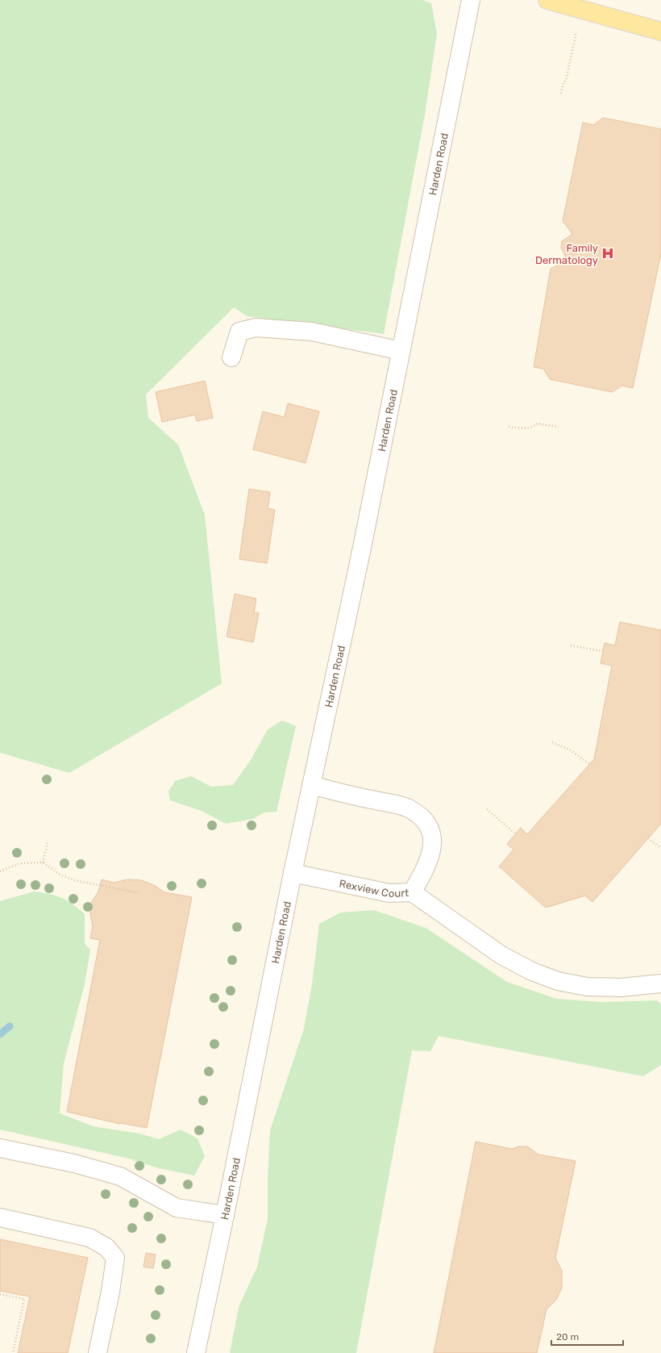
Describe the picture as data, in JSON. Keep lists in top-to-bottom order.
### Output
{
  "streets": {
    "street": ["Harden Road", "Rexview Court"]
  },
  "crossings": [
    ["Harden Road", "Rexview Court"]
  ],
  "places": {
    "hospital": ["Family Dermatology"]
  },
  "scale_bar": "20 m"
}
